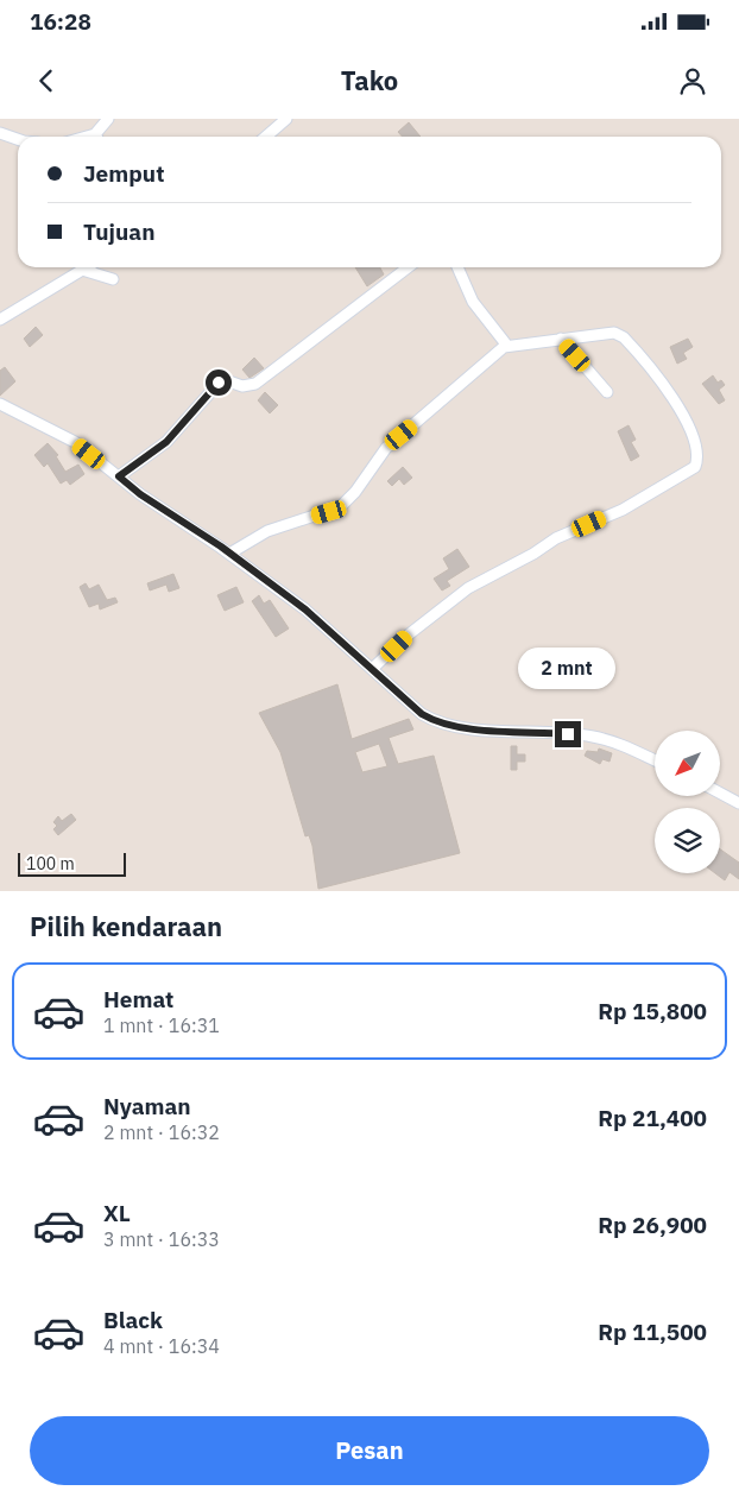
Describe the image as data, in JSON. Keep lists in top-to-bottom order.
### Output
{
  "scale_bar": "100 m",
  "north": "bottom left",
  "page": {
    "status": "16:28",
    "header": "Tako",
    "banner": ["Jemput", "Tujuan"],
    "bubble": "2 mnt",
    "scale": "100 m",
    "heading": "Pilih kendaraan",
    "list": [
      {
        "name": "Hemat",
        "note": "1 mnt · 16:31",
        "value": "Rp 15,800"
      },
      {
        "name": "Nyaman",
        "note": "2 mnt · 16:32",
        "value": "Rp 21,400"
      },
      {
        "name": "XL",
        "note": "3 mnt · 16:33",
        "value": "Rp 26,900"
      },
      {
        "name": "Black",
        "note": "4 mnt · 16:34",
        "value": "Rp 11,500"
      }
    ],
    "buttons": "Pesan"
  }
}
